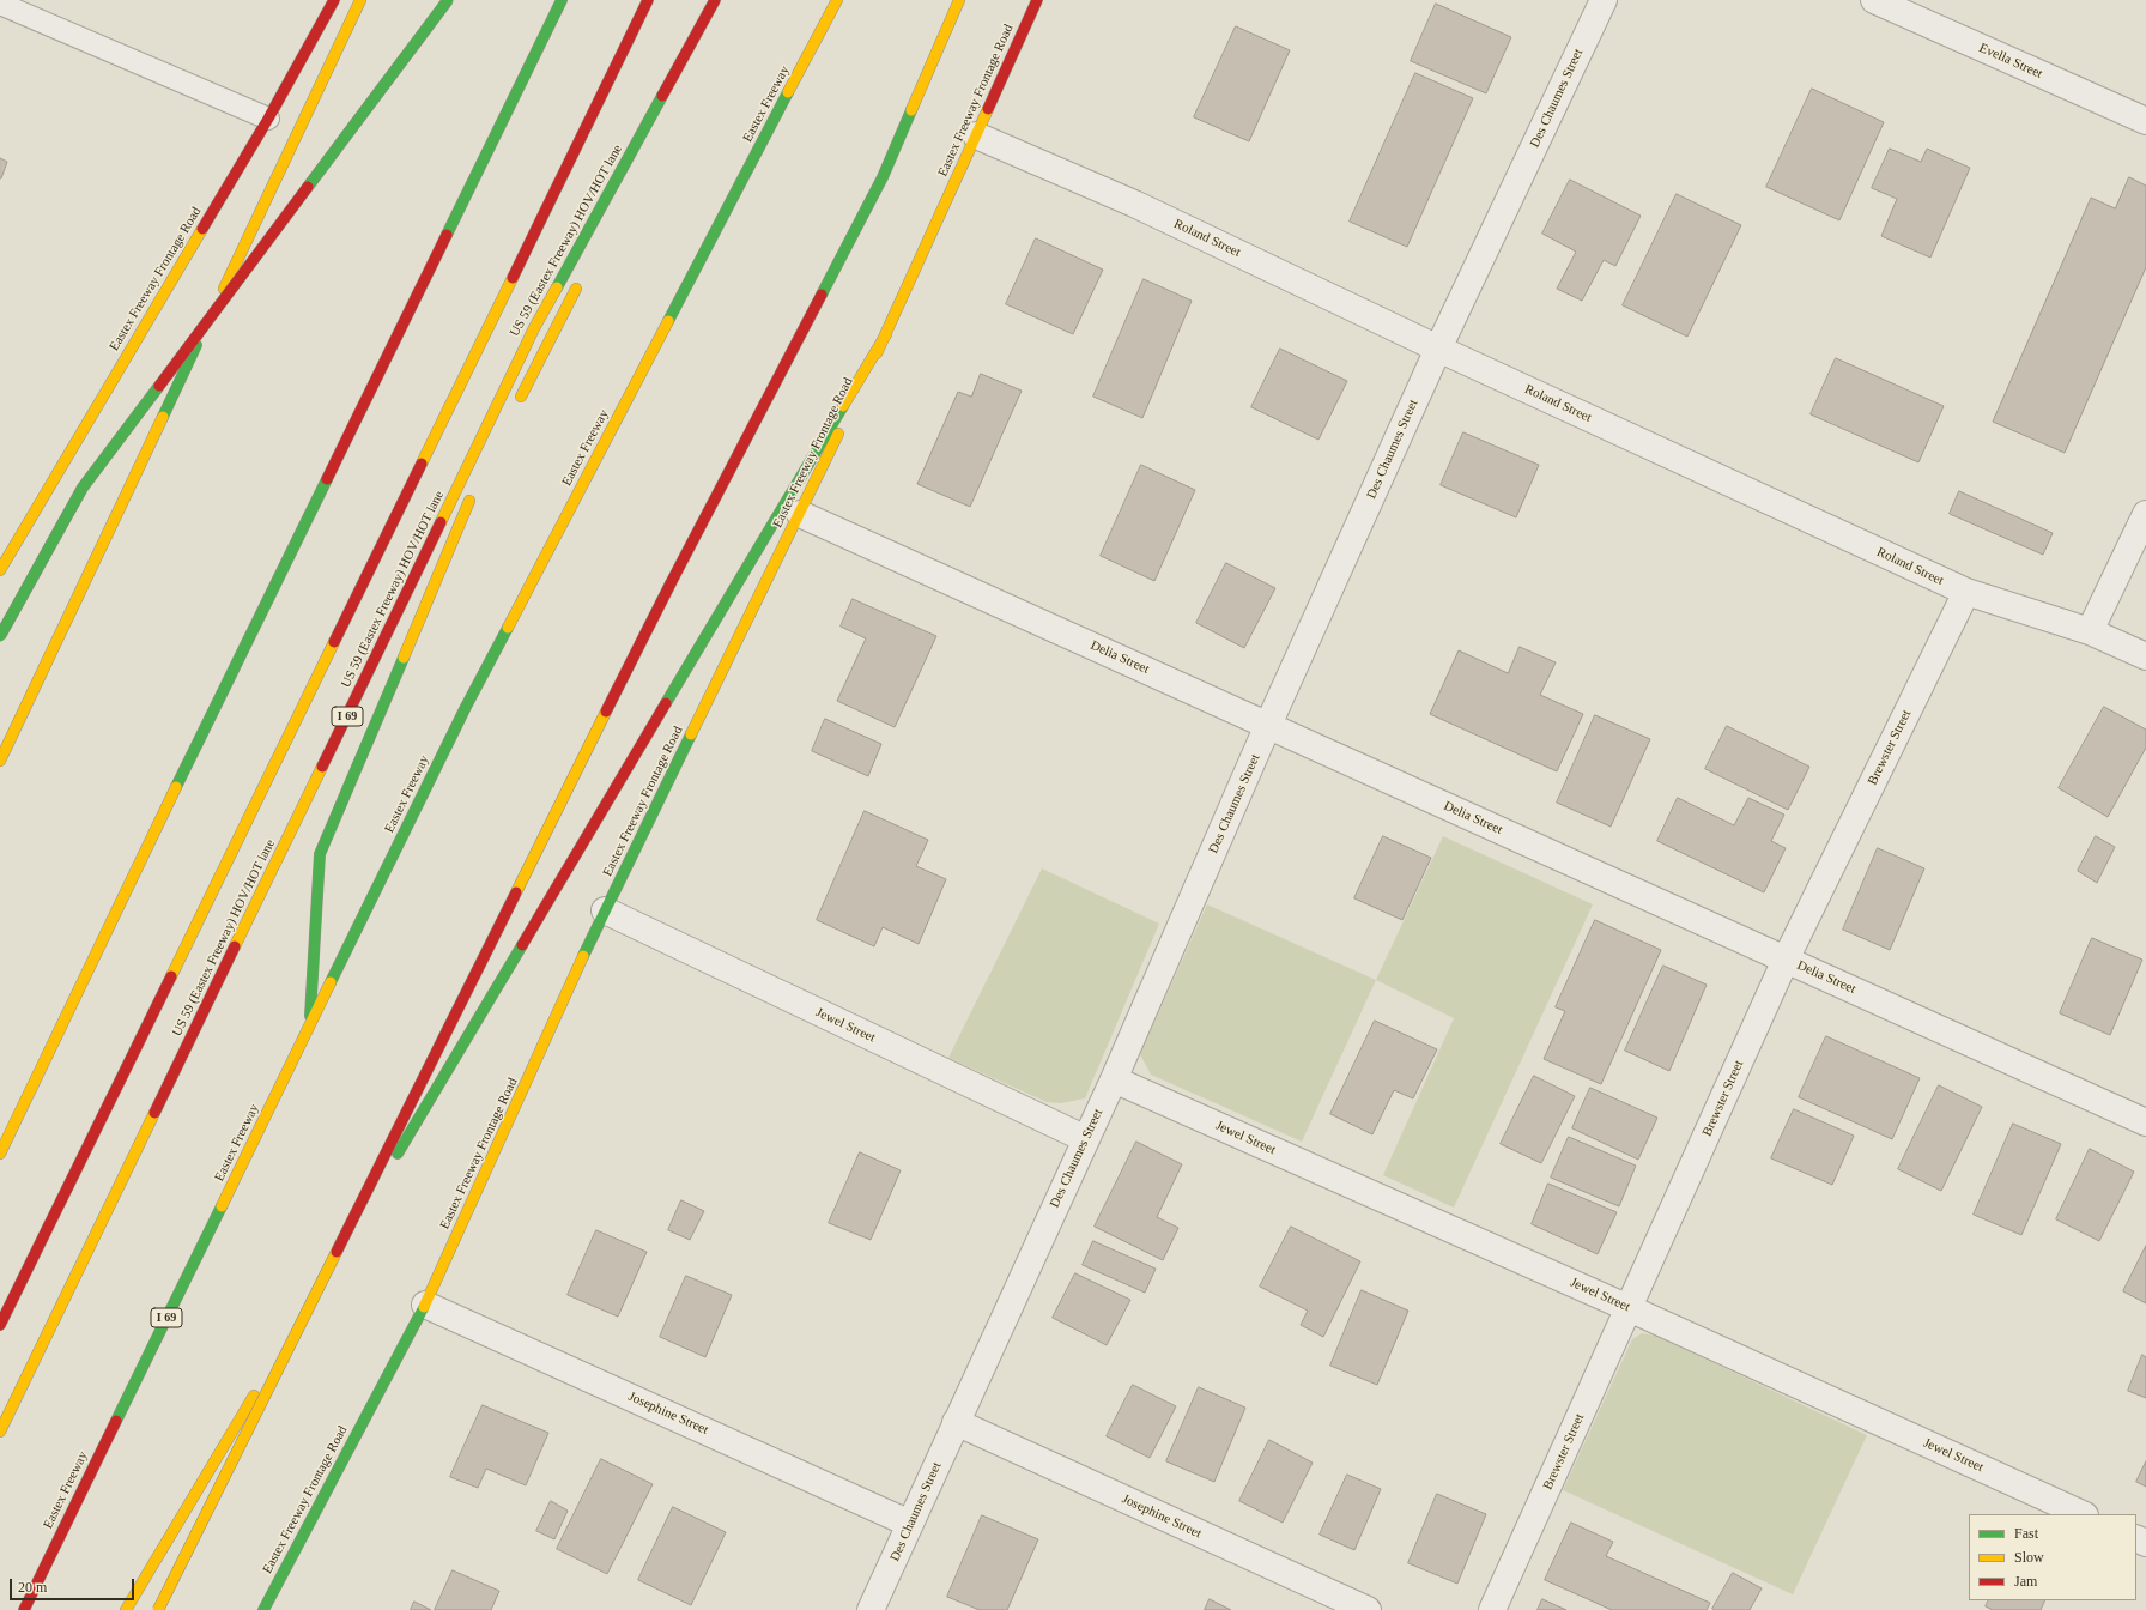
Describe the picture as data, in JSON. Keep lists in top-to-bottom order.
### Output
{
  "streets": {
    "main road": [
      "Eastex Freeway Frontage Road",
      "Eastex Freeway",
      "US 59 (Eastex Freeway) HOV/HOT lane",
      "I 69"
    ],
    "street": [
      "Evella Street",
      "Des Chaumes Street",
      "Roland Street",
      "Delia Street",
      "Brewster Street",
      "Jewel Street",
      "Josephine Street"
    ]
  },
  "crossings": [
    ["Des Chaumes Street", "Roland Street"],
    ["Des Chaumes Street", "Delia Street"],
    ["Des Chaumes Street", "Jewel Street"],
    ["Des Chaumes Street", "Josephine Street"],
    ["Eastex Freeway Frontage Road", "Roland Street"],
    ["Eastex Freeway Frontage Road", "Delia Street"],
    ["Eastex Freeway Frontage Road", "Jewel Street"],
    ["Eastex Freeway Frontage Road", "Josephine Street"],
    ["Roland Street", "Brewster Street"],
    ["Delia Street", "Brewster Street"],
    ["Brewster Street", "Jewel Street"]
  ],
  "legend": ["Fast", "Slow", "Jam"],
  "scale_bar": "20 m"
}
